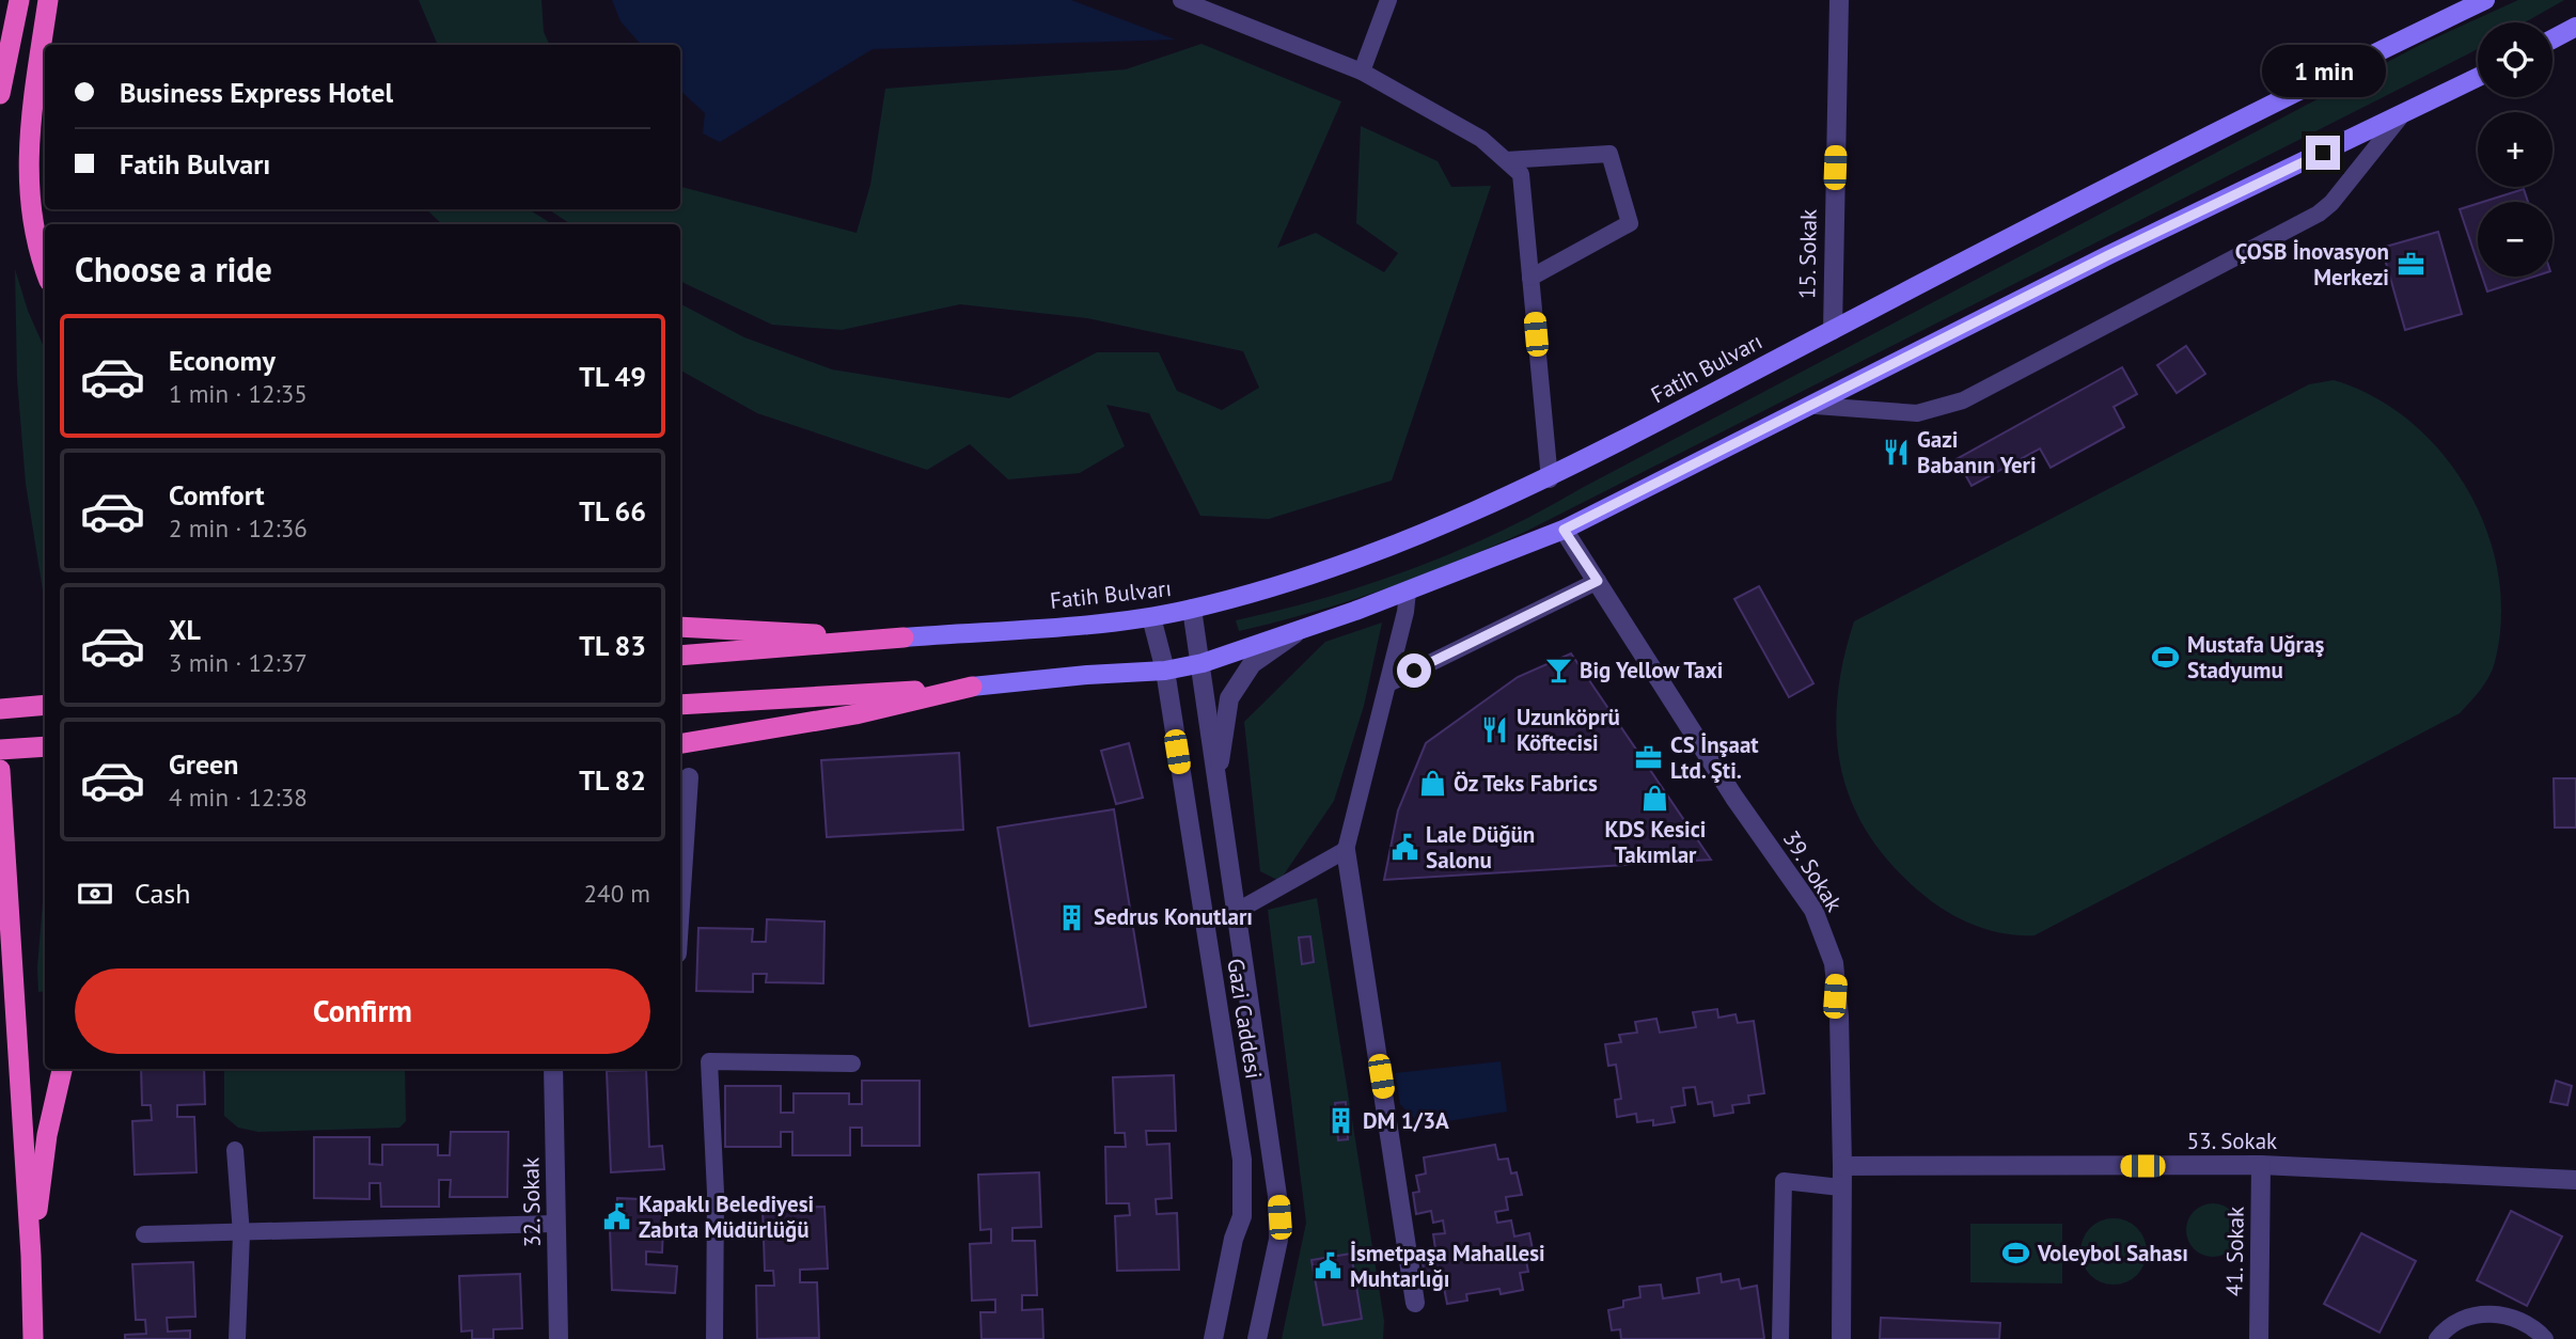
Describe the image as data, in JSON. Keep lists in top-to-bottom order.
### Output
{
  "streets": {
    "main road": ["Fatih Bulvarı"],
    "street": [
      "15. Sokak",
      "39. Sokak",
      "Gazi Caddesi",
      "53. Sokak",
      "32. Sokak",
      "41. Sokak"
    ]
  },
  "crossings": [
    ["15. Sokak", "Fatih Bulvarı"],
    ["Fatih Bulvarı", "Gazi Caddesi"],
    ["39. Sokak", "53. Sokak"],
    ["53. Sokak", "41. Sokak"]
  ],
  "places": {
    "office": ["ÇOSB İnovasyon Merkezi", "CS İnşaat Ltd. Şti."],
    "restaurant": ["Gazi Babanın Yeri", "Uzunköprü Köftecisi"],
    "sports": ["Mustafa Uğraş Stadyumu", "Voleybol Sahası"],
    "bar": ["Big Yellow Taxi"],
    "shop": ["Öz Teks Fabrics", "KDS Kesici Takımlar"],
    "public building": ["Lale Düğün Salonu", "Kapaklı Belediyesi Zabıta Müdürlüğü", "İsmetpaşa Mahallesi Muhtarlığı"],
    "building": ["Sedrus Konutları", "DM 1/3A"]
  },
  "page": {
    "map_buttons": ["+", "−"],
    "bubble": "1 min",
    "banner": ["Business Express Hotel", "Fatih Bulvarı"],
    "heading": "Choose a ride",
    "list": [
      {
        "name": "Economy",
        "note": "1 min · 12:35",
        "value": "TL 49"
      },
      {
        "name": "Comfort",
        "note": "2 min · 12:36",
        "value": "TL 66"
      },
      {
        "name": "XL",
        "note": "3 min · 12:37",
        "value": "TL 83"
      },
      {
        "name": "Green",
        "note": "4 min · 12:38",
        "value": "TL 82"
      }
    ],
    "pay": ["Cash", "240 m"],
    "buttons": "Confirm"
  }
}
